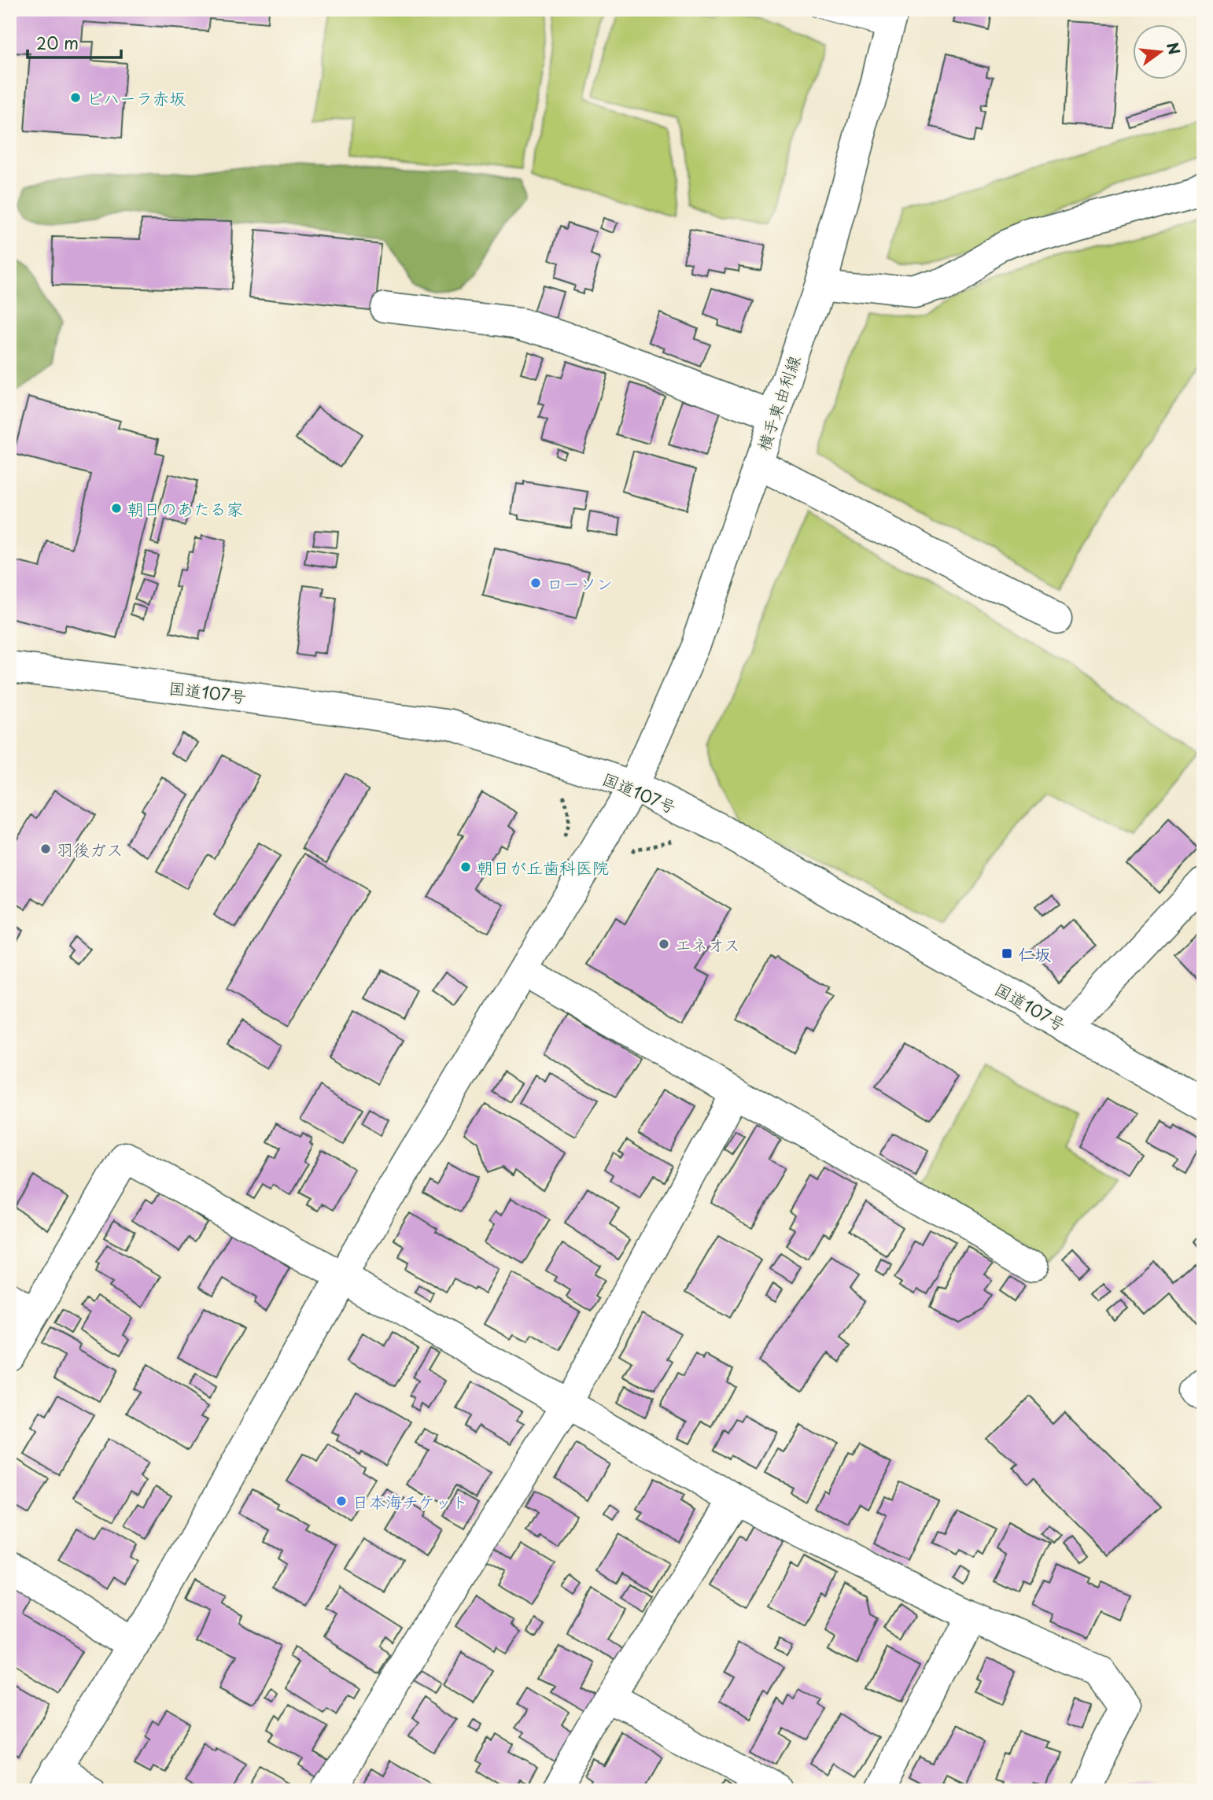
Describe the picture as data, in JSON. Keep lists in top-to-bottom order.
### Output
{
  "streets": {
    "main road": ["横手東由利線", "国道107号"]
  },
  "crossings": [
    ["横手東由利線", "国道107号"]
  ],
  "places": {
    "other": [
      "ビハーラ赤坂",
      "朝日のあたる家",
      "ローソン",
      "羽後ガス",
      "朝日が丘歯科医院",
      "エネオス",
      "日本海チケット"
    ],
    "transit": ["仁坂"]
  },
  "scale_bar": "20 m",
  "north": "right"
}
